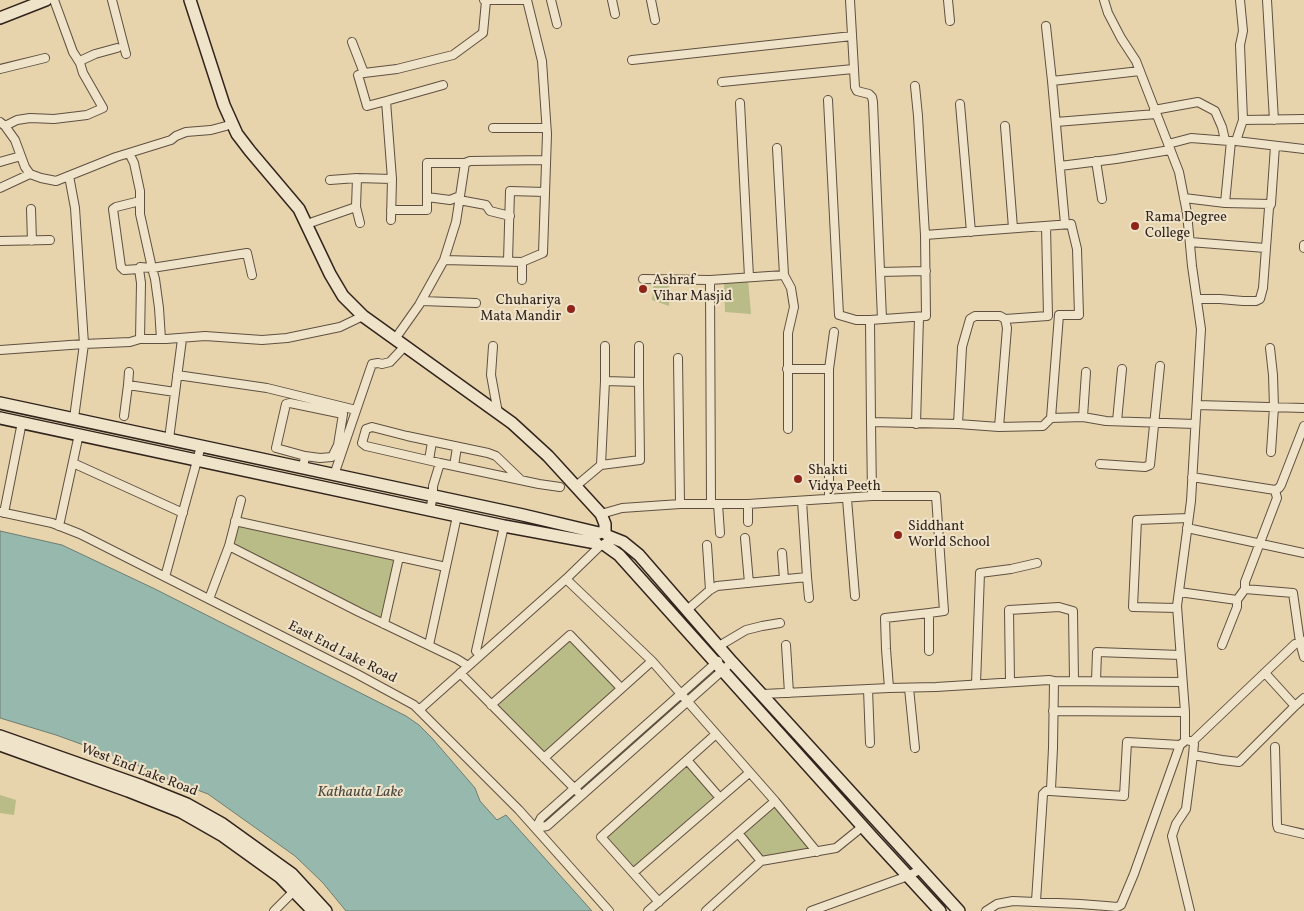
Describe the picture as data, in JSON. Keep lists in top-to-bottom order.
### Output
{
  "streets": {
    "street": ["East End Lake Road", "West End Lake Road"]
  },
  "water": ["Kathauta Lake"],
  "places": [
    "Rama Degree College",
    "Ashraf Vihar Masjid",
    "Chuhariya Mata Mandir",
    "Shakti Vidya Peeth",
    "Siddhant World School"
  ]
}
